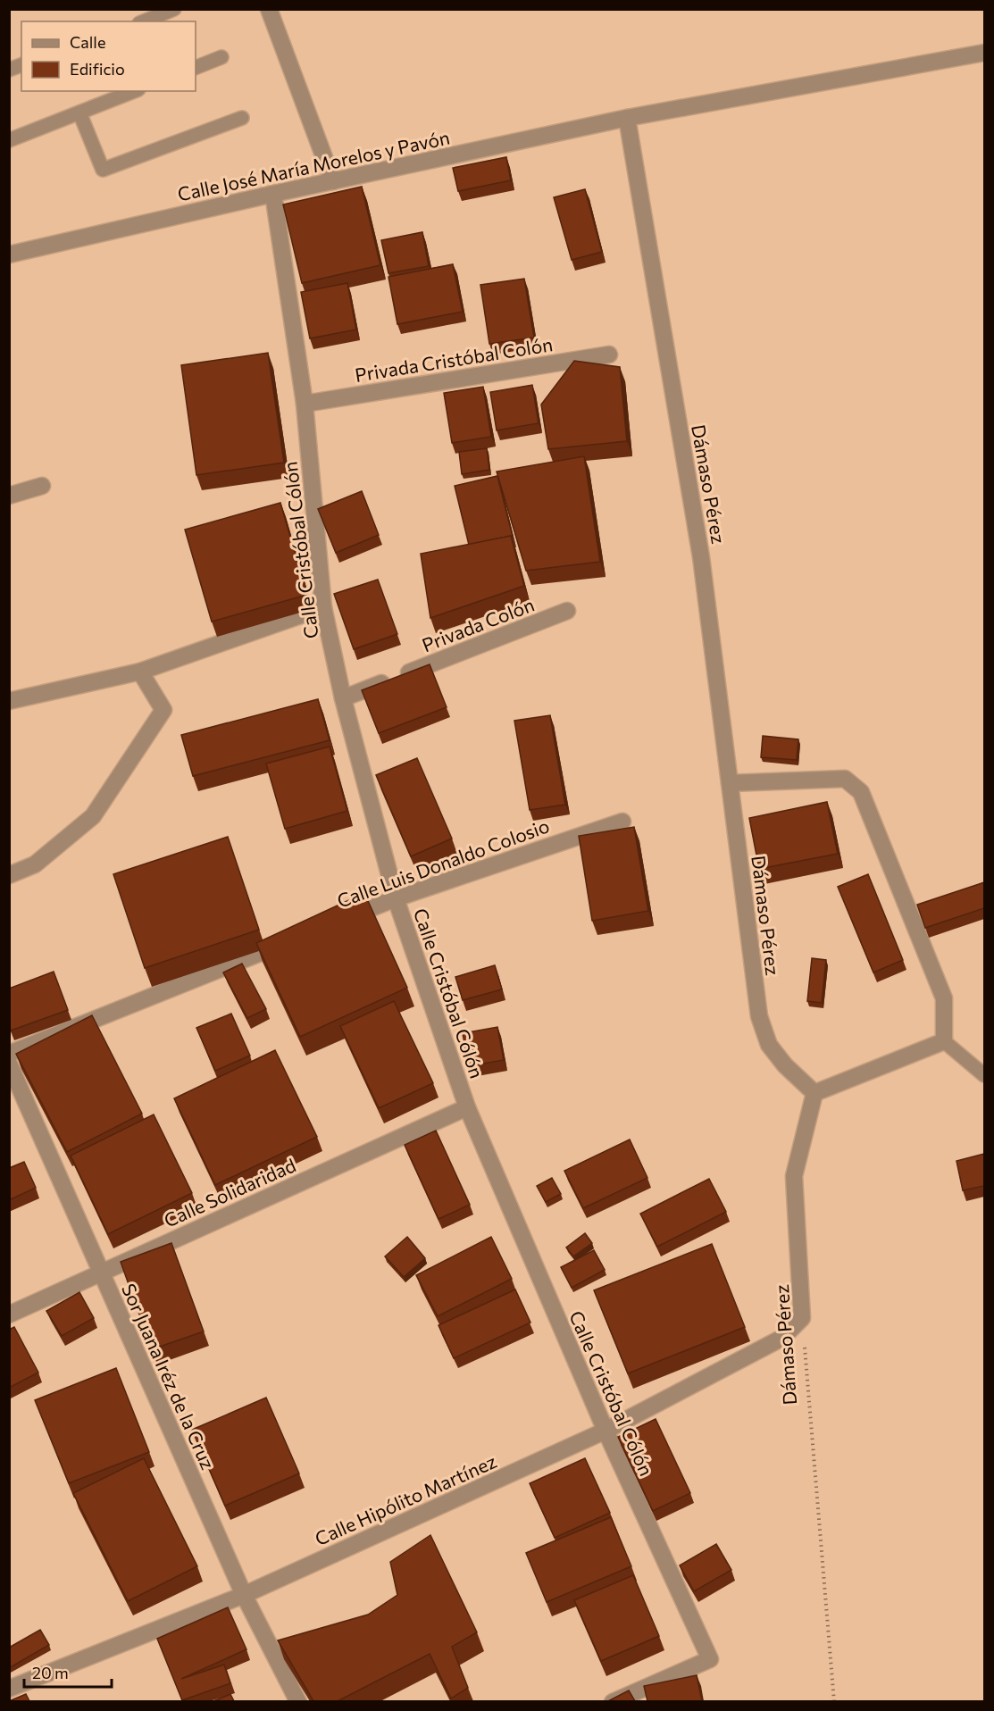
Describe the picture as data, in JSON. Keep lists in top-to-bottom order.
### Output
{
  "streets": {
    "street": [
      "Calle José María Morelos y Pavón",
      "Privada Cristóbal Colón",
      "Dámaso Pérez",
      "Calle Cristóbal Cólón",
      "Privada Colón",
      "Calle Luis Donaldo Colosio",
      "Calle Solidaridad",
      "Sor Juana Iréz de la Cruz",
      "Calle Hipólito Martínez"
    ]
  },
  "crossings": [
    ["Calle José María Morelos y Pavón", "Dámaso Pérez"],
    ["Calle José María Morelos y Pavón", "Calle Cristóbal Cólón"],
    ["Privada Cristóbal Colón", "Calle Cristóbal Cólón"],
    ["Dámaso Pérez", "Calle Hipólito Martínez"],
    ["Calle Cristóbal Cólón", "Privada Colón"],
    ["Calle Cristóbal Cólón", "Calle Luis Donaldo Colosio"],
    ["Calle Cristóbal Cólón", "Calle Solidaridad"],
    ["Calle Cristóbal Cólón", "Calle Hipólito Martínez"],
    ["Calle Solidaridad", "Sor Juana Iréz de la Cruz"],
    ["Sor Juana Iréz de la Cruz", "Calle Hipólito Martínez"]
  ],
  "legend": ["Calle", "Edificio"],
  "scale_bar": "20 m"
}
